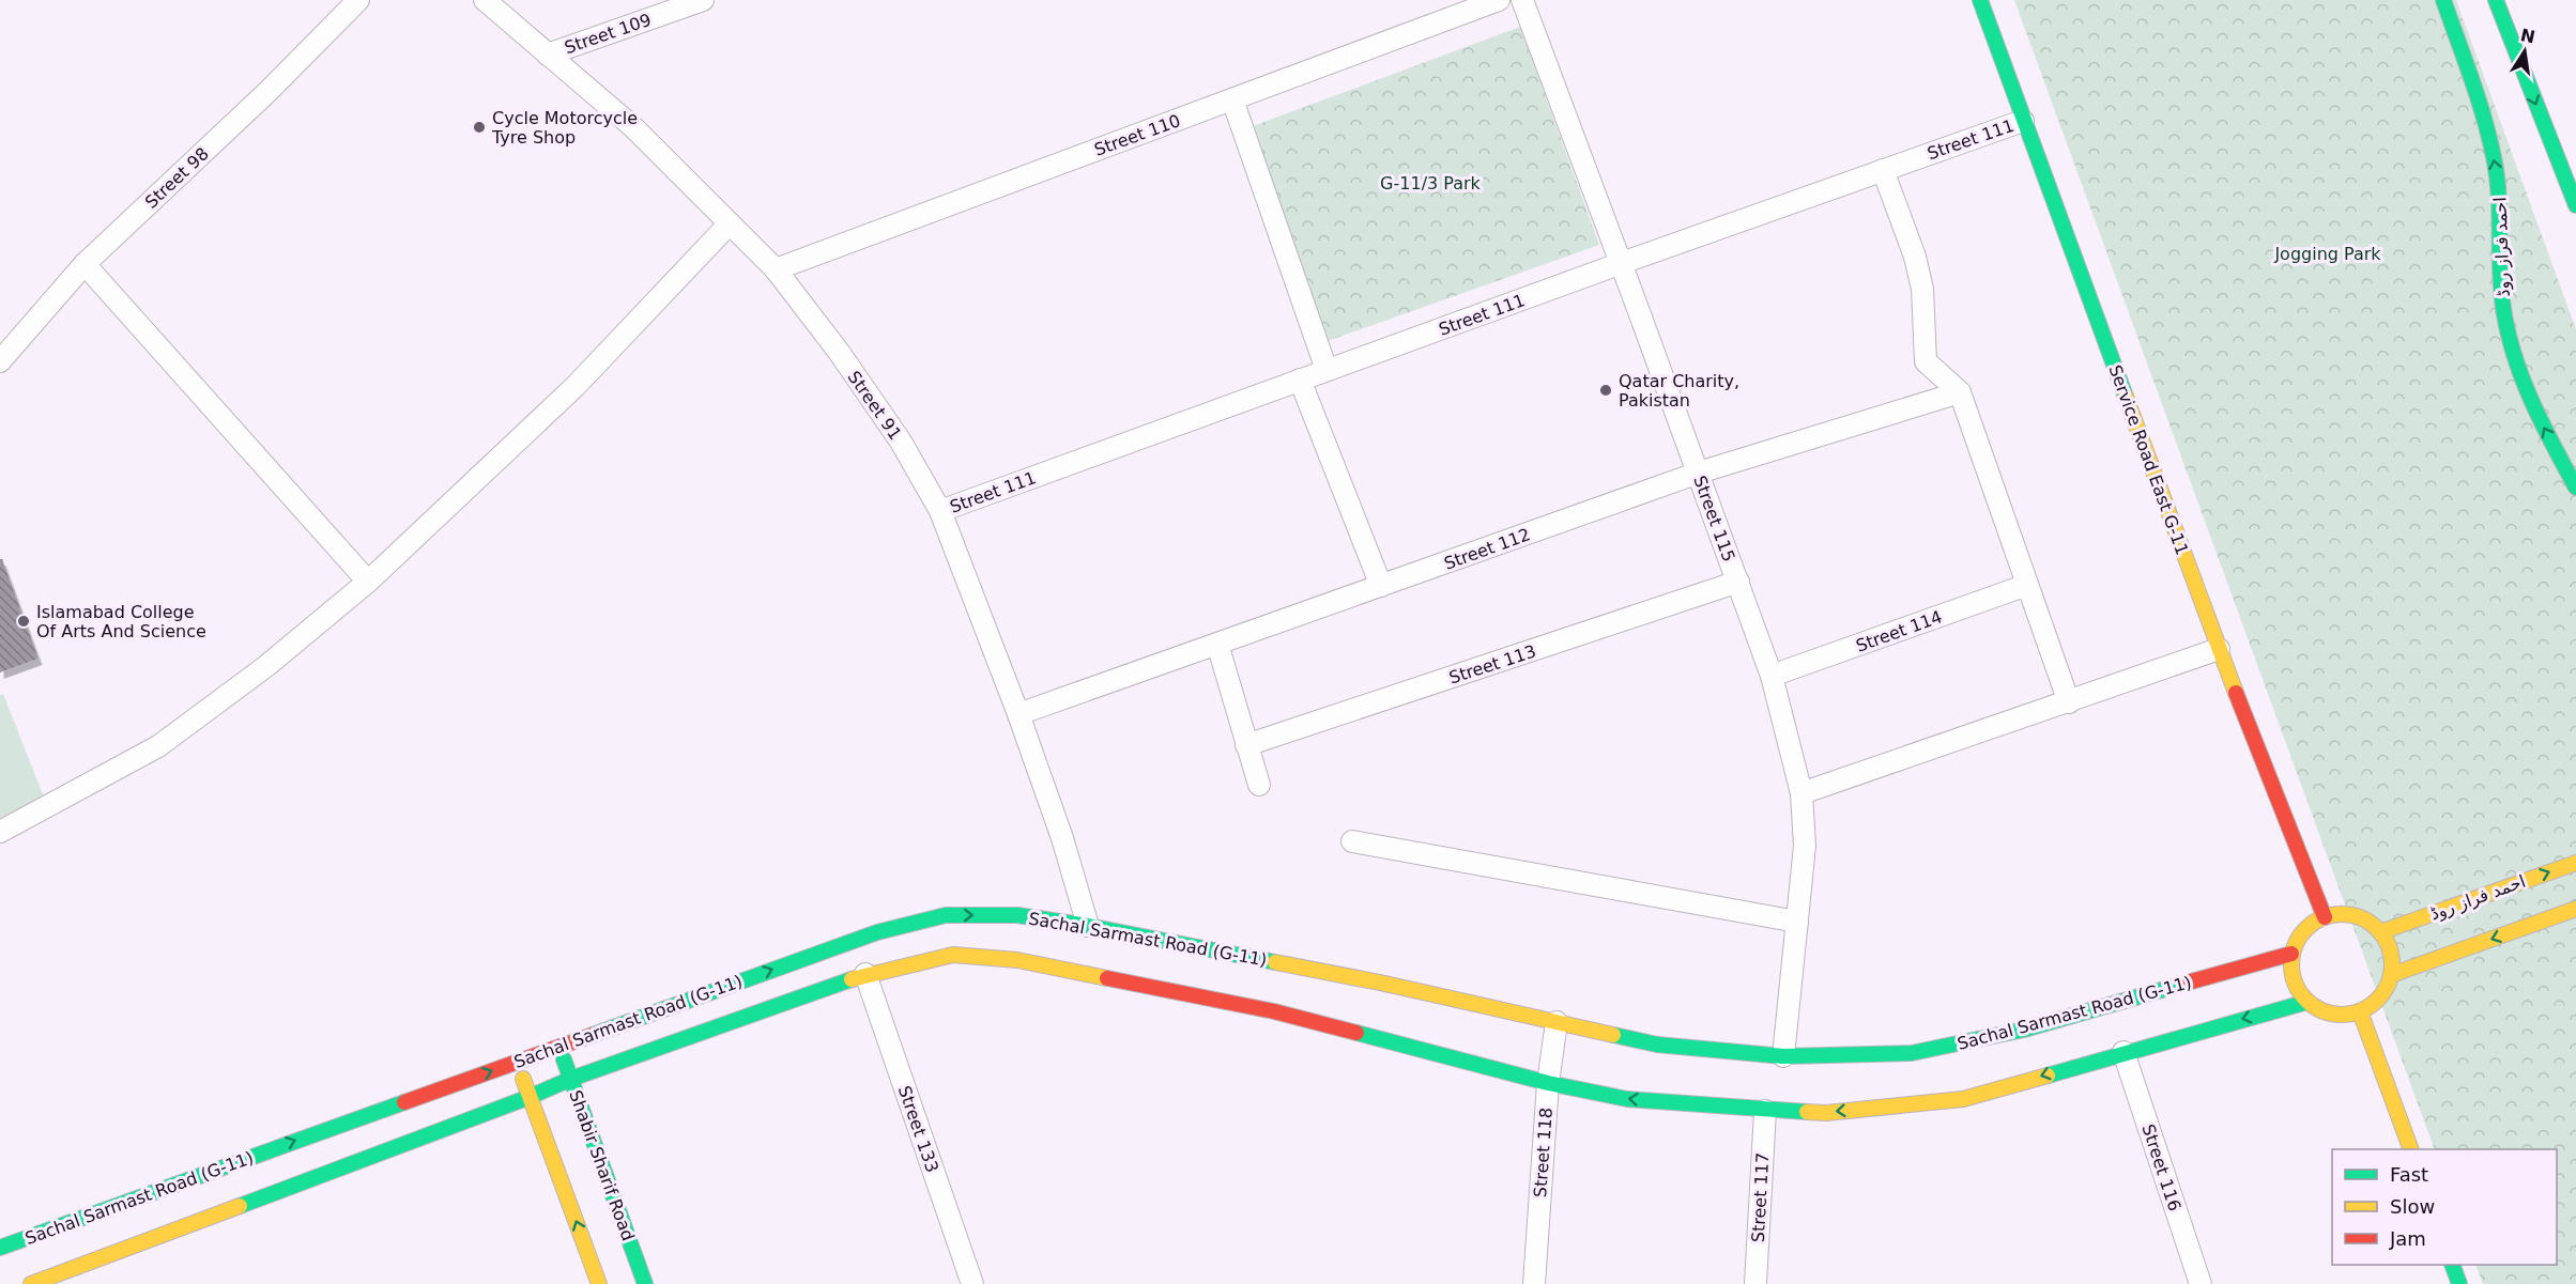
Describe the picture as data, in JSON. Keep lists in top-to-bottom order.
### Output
{
  "streets": {
    "main road": [
      "احمد فراز روڈ",
      "Service Road East G-11",
      "Sachal Sarmast Road (G-11)",
      "Shabir Sharif Road"
    ],
    "street": [
      "Street 109",
      "Street 110",
      "Street 111",
      "Street 98",
      "Street 91",
      "Street 115",
      "Street 112",
      "Street 114",
      "Street 113",
      "Street 133",
      "Street 118",
      "Street 116",
      "Street 117"
    ]
  },
  "crossings": [
    ["Street 109", "Street 91"],
    ["Street 110", "Street 91"],
    ["Street 111", "Street 91"],
    ["Street 111", "Service Road East G-11"],
    ["Street 111", "Street 115"],
    ["احمد فراز روڈ", "Service Road East G-11"],
    ["احمد فراز روڈ", "Sachal Sarmast Road (G-11)"],
    ["Street 91", "Street 112"],
    ["Street 91", "Sachal Sarmast Road (G-11)"],
    ["Service Road East G-11", "Sachal Sarmast Road (G-11)"],
    ["Street 115", "Street 112"],
    ["Street 115", "Street 114"],
    ["Street 115", "Street 113"],
    ["Street 115", "Sachal Sarmast Road (G-11)"],
    ["Sachal Sarmast Road (G-11)", "Street 133"],
    ["Sachal Sarmast Road (G-11)", "Street 118"],
    ["Sachal Sarmast Road (G-11)", "Shabir Sharif Road"],
    ["Sachal Sarmast Road (G-11)", "Street 116"],
    ["Sachal Sarmast Road (G-11)", "Street 117"]
  ],
  "parks": ["G-11/3 Park", "Jogging Park"],
  "places": ["Cycle Motorcycle Tyre Shop", "Qatar Charity, Pakistan", "Islamabad College Of Arts And Science"],
  "legend": ["Fast", "Slow", "Jam"],
  "north": "top"
}
